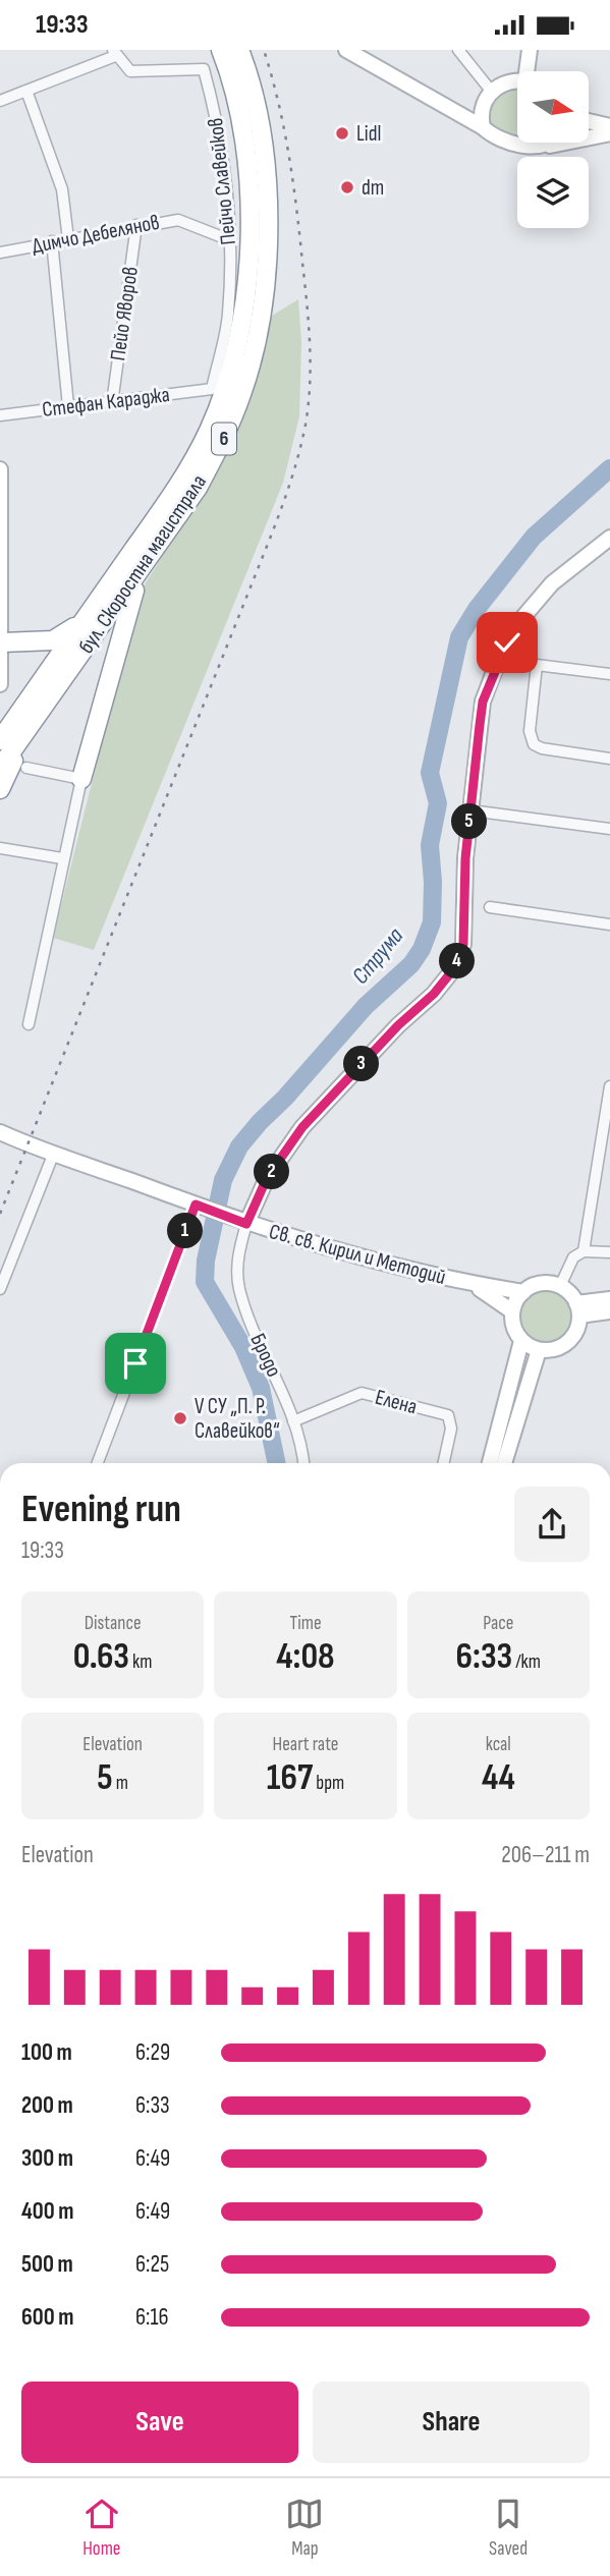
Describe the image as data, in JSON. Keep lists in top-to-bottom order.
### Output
{
  "streets": {
    "highway": ["6", "бул. Скоростна магистрала"],
    "main road": ["Св. св. Кирил и Методий"],
    "street": [
      "Пейчо Славейков",
      "Димчо Дебелянов",
      "Пейо Яворов",
      "Стефан Караджа",
      "Бродо",
      "Елена"
    ]
  },
  "crossings": [
    ["Пейчо Славейков", "Димчо Дебелянов"],
    ["Пейчо Славейков", "Стефан Караджа"],
    ["Димчо Дебелянов", "Пейо Яворов"],
    ["Пейо Яворов", "Стефан Караджа"],
    ["Св. св. Кирил и Методий", "Бродо"],
    ["Бродо", "Елена"]
  ],
  "water": ["Струма"],
  "places": ["Lidl", "dm", "V СУ „П. Р. Славейков“"],
  "north": "right",
  "page": {
    "status": "19:33",
    "pins": [
      "5",
      "4",
      "3",
      "2",
      "1"
    ],
    "heading": ["Evening run", "19:33"],
    "stats": [
      ["Distance", "0.63 km"],
      ["Time", "4:08"],
      ["Pace", "6:33 /km"],
      ["Elevation", "5 m"],
      ["Heart rate", "167 bpm"],
      ["kcal", "44"]
    ],
    "chart": ["Elevation", "206–211 m"],
    "list": [
      {
        "name": "100 m",
        "note": "6:29"
      },
      {
        "name": "200 m",
        "note": "6:33"
      },
      {
        "name": "300 m",
        "note": "6:49"
      },
      {
        "name": "400 m",
        "note": "6:49"
      },
      {
        "name": "500 m",
        "note": "6:25"
      },
      {
        "name": "600 m",
        "note": "6:16"
      }
    ],
    "buttons": ["Save", "Share"],
    "tabs": ["Home", "Map", "Saved"]
  }
}
